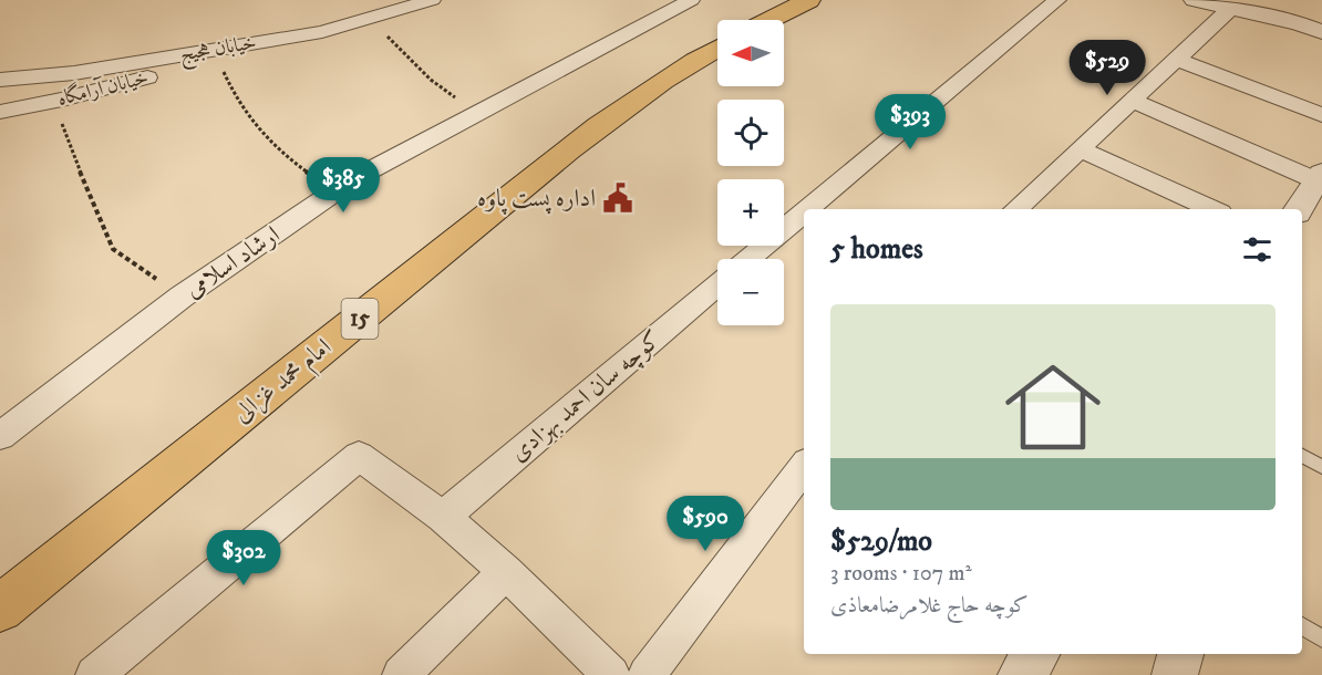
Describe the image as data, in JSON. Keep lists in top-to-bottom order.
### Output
{
  "streets": {
    "main road": ["15", "امام محمد غزالی"],
    "street": [
      "خیابان هجیج",
      "خیابان آرامگاه",
      "ارشاد اسلامی",
      "کوچه سان احمد بهزادی"
    ]
  },
  "crossings": [
    ["خیابان هجیج", "خیابان آرامگاه"]
  ],
  "places": {
    "public building": ["اداره پست پاوه"]
  },
  "north": "left",
  "page": {
    "map_buttons": ["+", "−"],
    "price": [
      "$529",
      "$393",
      "$385",
      "$590",
      "$302"
    ],
    "heading": "5 homes",
    "list": [
      {
        "name": "$529/mo",
        "note": "3 rooms · 107 m² · کوچه حاج غلامرضامعاذی"
      }
    ]
  }
}
